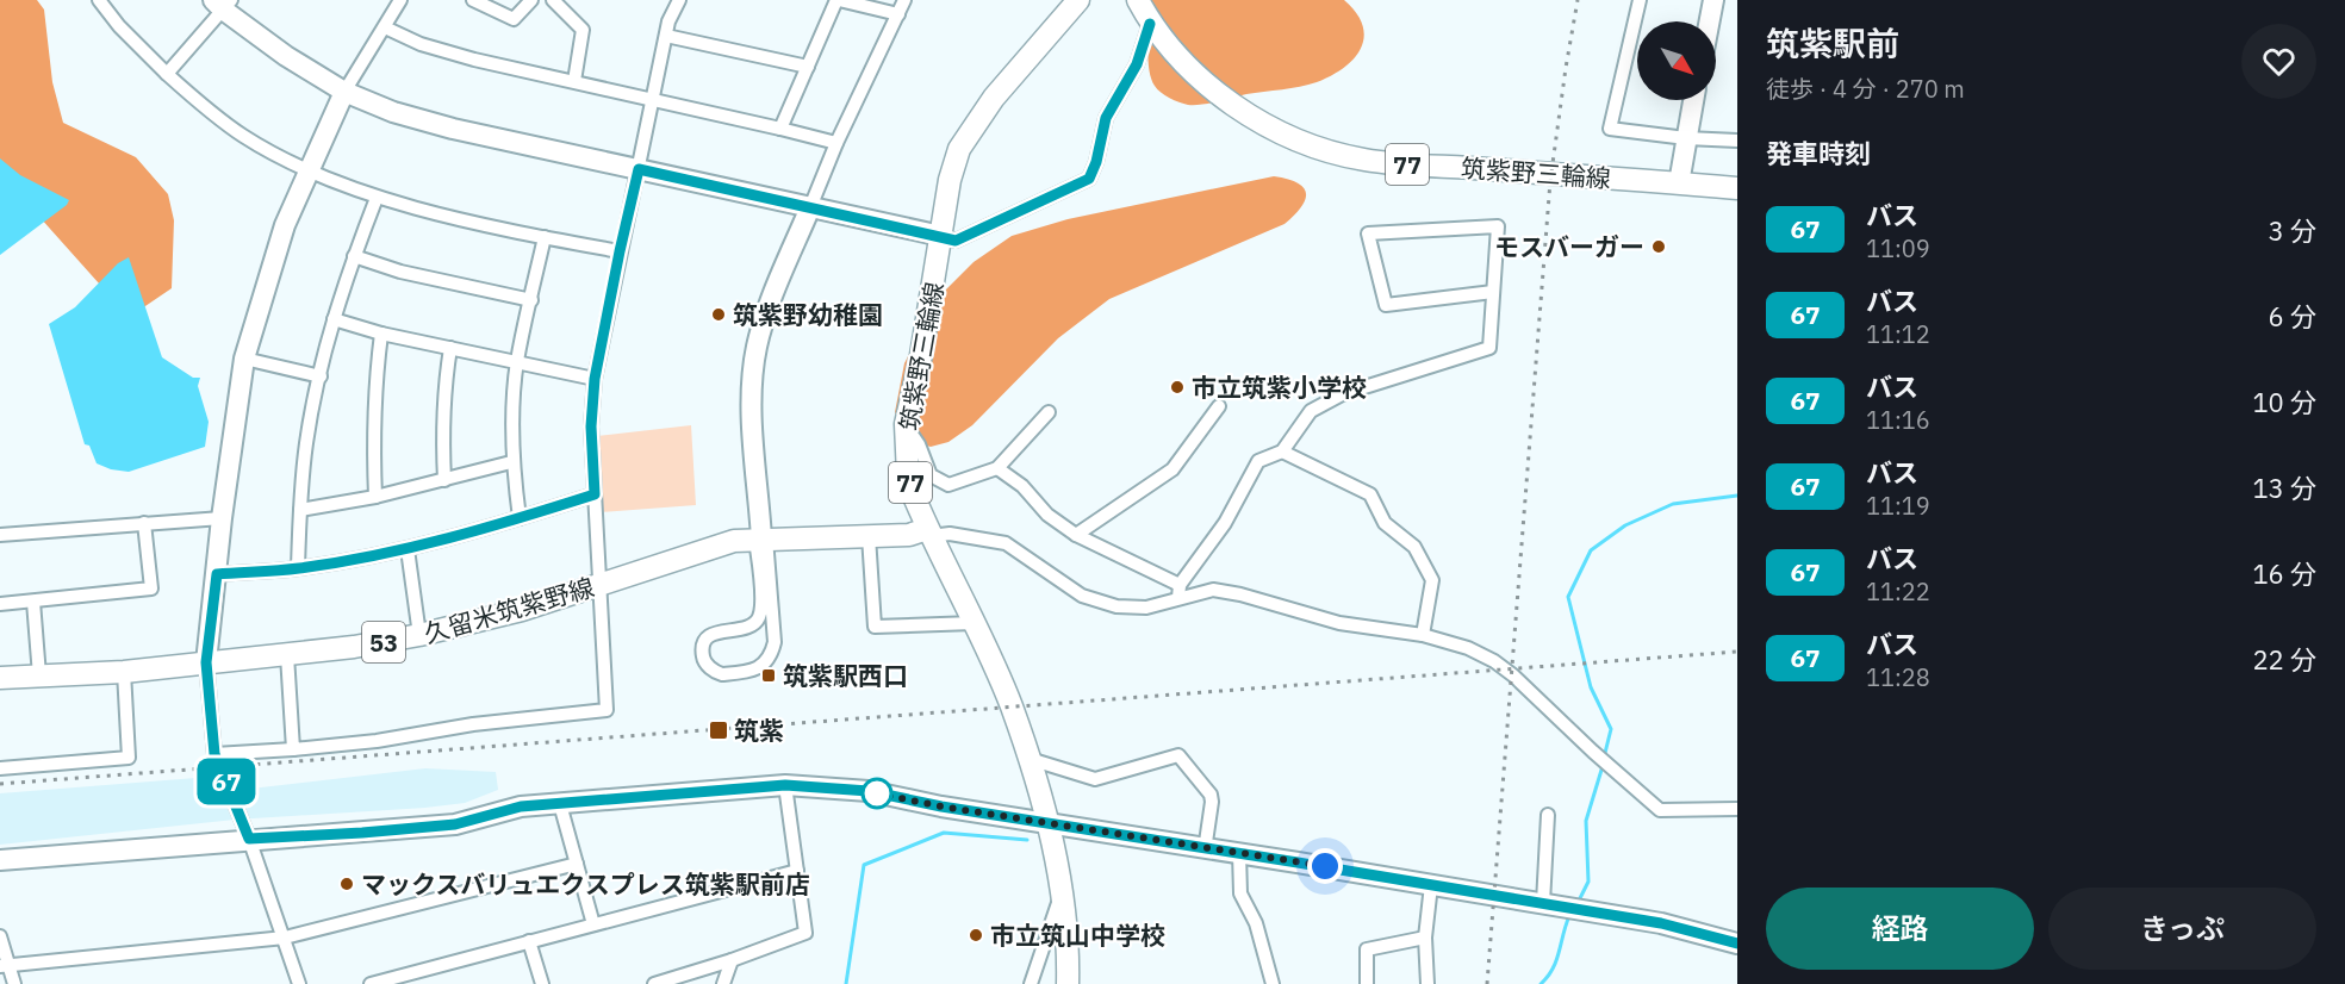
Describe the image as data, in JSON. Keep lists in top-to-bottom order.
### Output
{
  "streets": {
    "main road": [
      "77",
      "筑紫野三輪線",
      "久留米筑紫野線",
      "53"
    ]
  },
  "crossings": [
    ["筑紫野三輪線", "久留米筑紫野線"]
  ],
  "places": {
    "other": [
      "モスバーガー",
      "筑紫野幼稚園",
      "市立筑紫小学校",
      "マックスバリュエクスプレス筑紫駅前店",
      "市立筑山中学校"
    ],
    "transit": ["筑紫駅西口", "筑紫"]
  },
  "lines": ["bus line 67"],
  "north": "bottom right",
  "page": {
    "on_map": "67",
    "heading": [
      ["筑紫駅前", "徒歩 · 4 分 · 270 m"],
      "発車時刻"
    ],
    "list": [
      {
        "mark": "67",
        "name": "バス",
        "note": "11:09",
        "value": "3 分"
      },
      {
        "mark": "67",
        "name": "バス",
        "note": "11:12",
        "value": "6 分"
      },
      {
        "mark": "67",
        "name": "バス",
        "note": "11:16",
        "value": "10 分"
      },
      {
        "mark": "67",
        "name": "バス",
        "note": "11:19",
        "value": "13 分"
      },
      {
        "mark": "67",
        "name": "バス",
        "note": "11:22",
        "value": "16 分"
      },
      {
        "mark": "67",
        "name": "バス",
        "note": "11:28",
        "value": "22 分"
      }
    ],
    "buttons": ["経路", "きっぷ"]
  }
}
